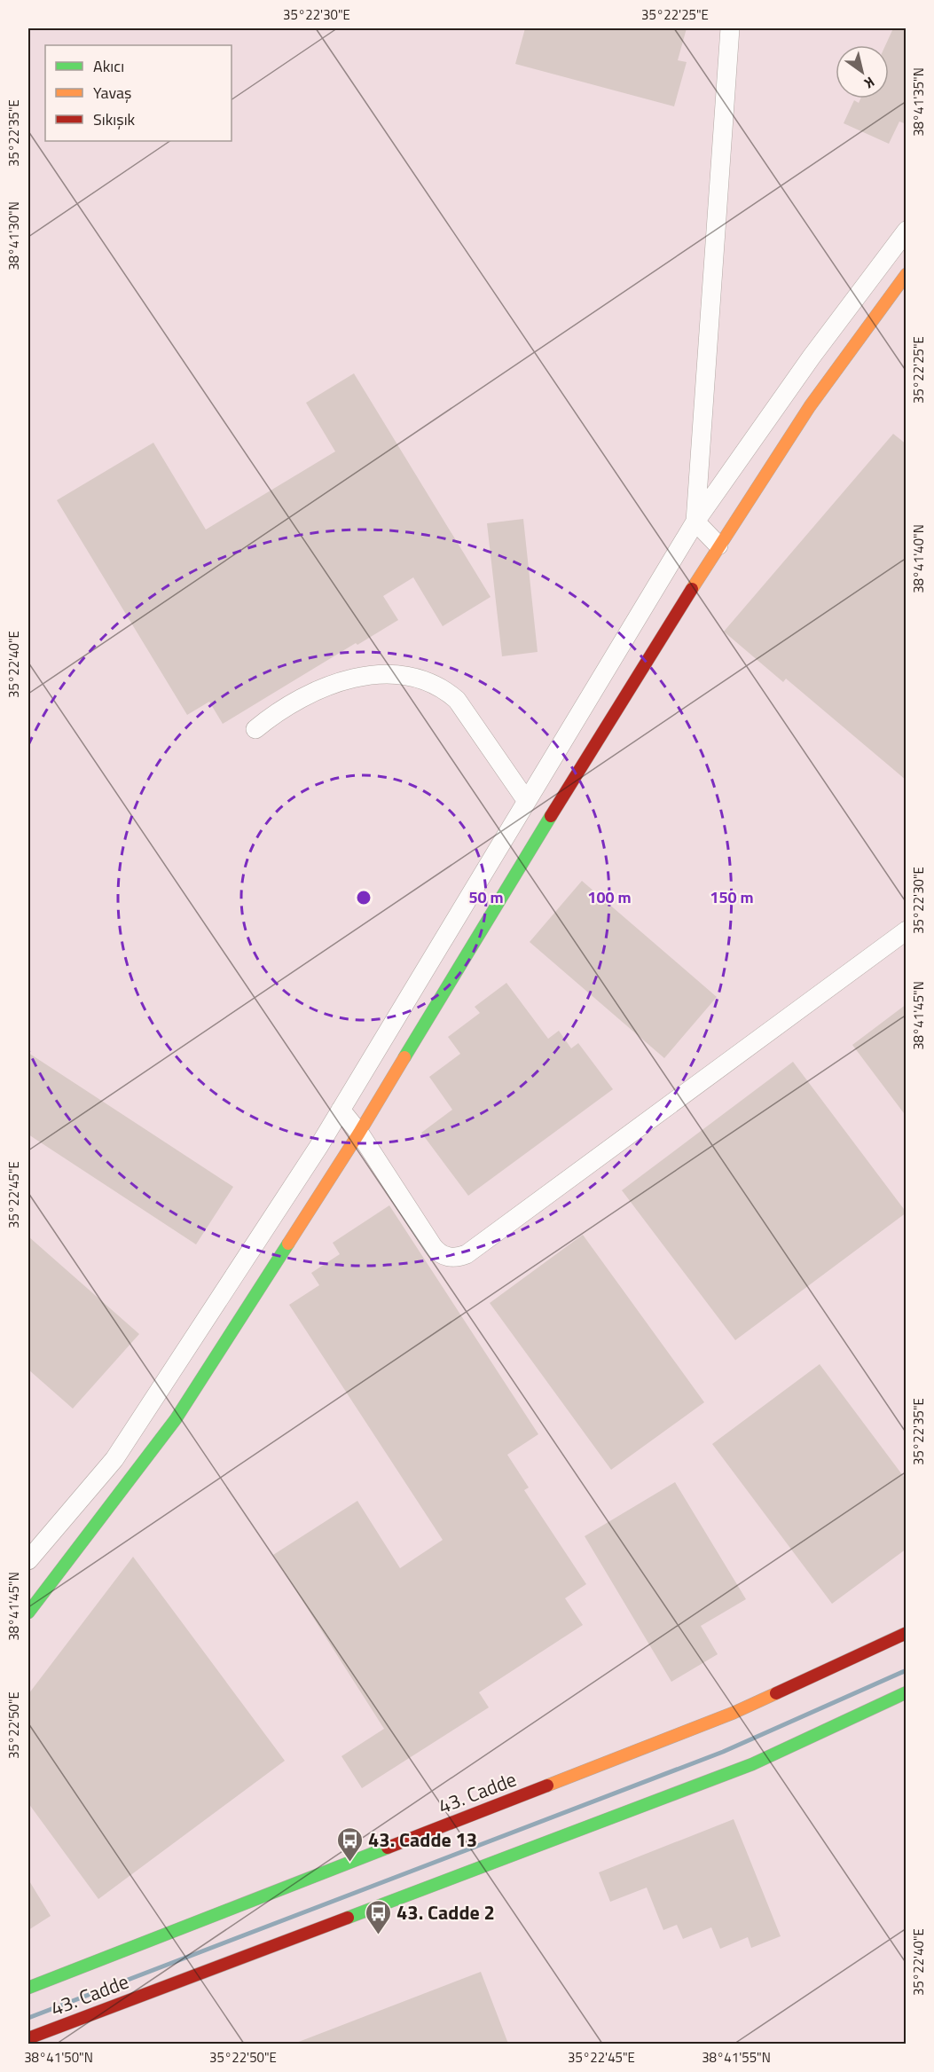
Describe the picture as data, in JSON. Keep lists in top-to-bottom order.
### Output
{
  "streets": {
    "main road": ["43. Cadde"]
  },
  "places": {
    "bus stop": ["43. Cadde 13", "43. Cadde 2"]
  },
  "legend": ["Akıcı", "Yavaş", "Sıkışık"],
  "north": "bottom right",
  "coordinates": [
    "35°22'30\"E",
    "35°22'25\"E",
    "38°41'35\"N",
    "35°22'35\"E",
    "38°41'30\"N",
    "38°41'40\"N",
    "35°22'40\"E",
    "38°41'45\"N",
    "35°22'45\"E",
    "35°22'50\"E",
    "38°41'50\"N",
    "38°41'55\"N"
  ],
  "rings": ["50 m", "100 m", "150 m"]
}
